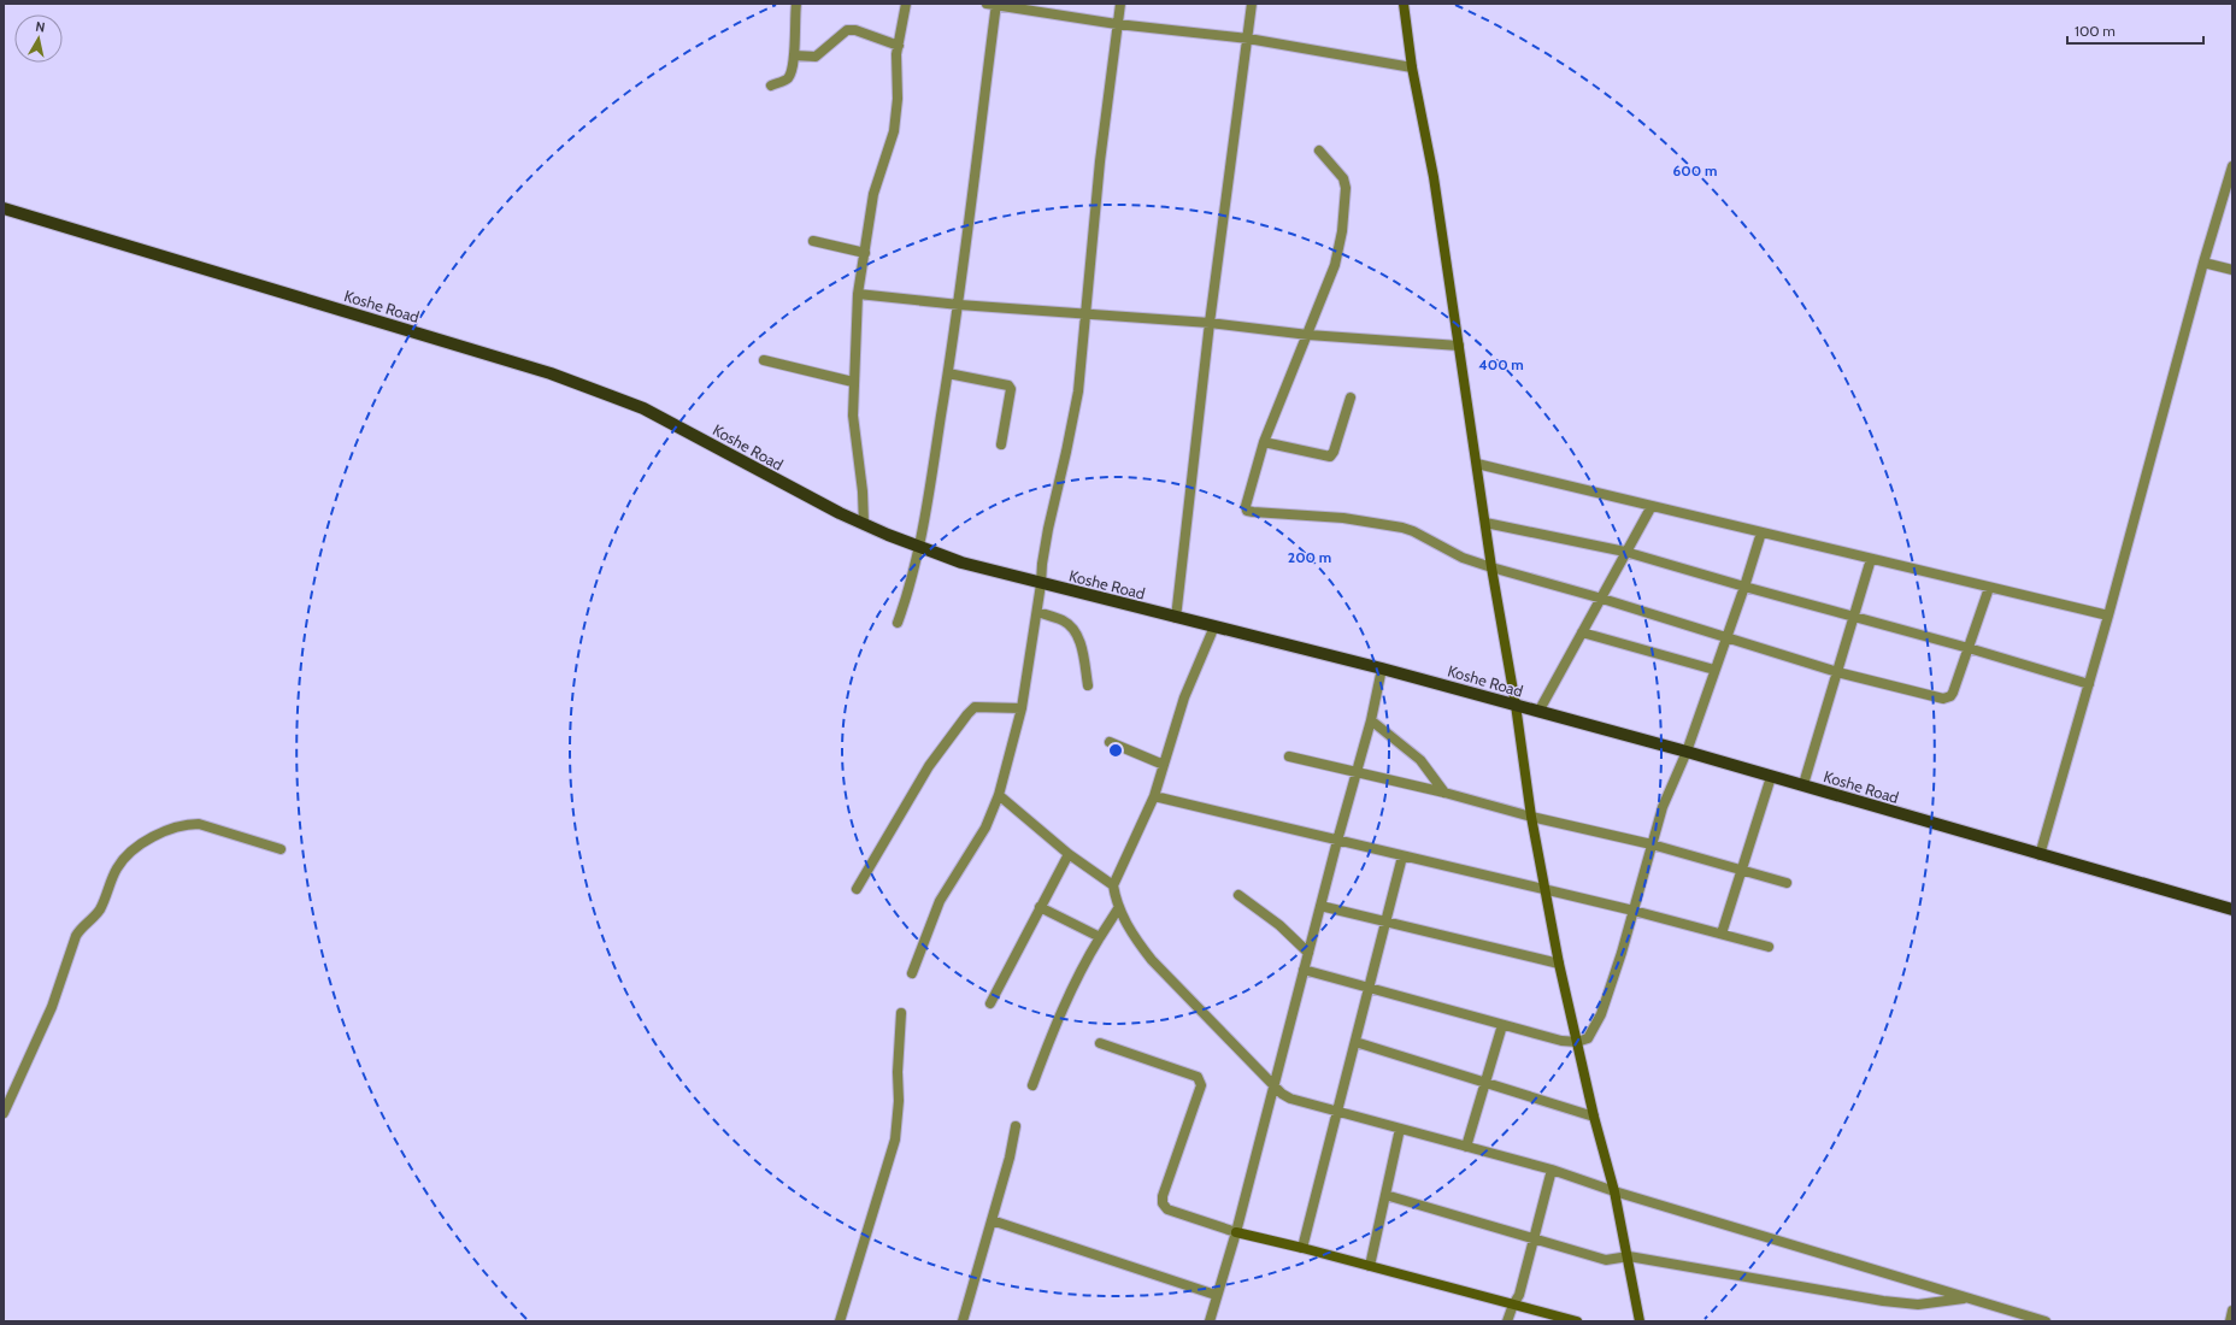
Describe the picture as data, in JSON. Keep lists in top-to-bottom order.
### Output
{
  "streets": {
    "main road": ["Koshe Road"]
  },
  "scale_bar": "100 m",
  "north": "top",
  "rings": ["600 m", "400 m", "200 m"]
}
